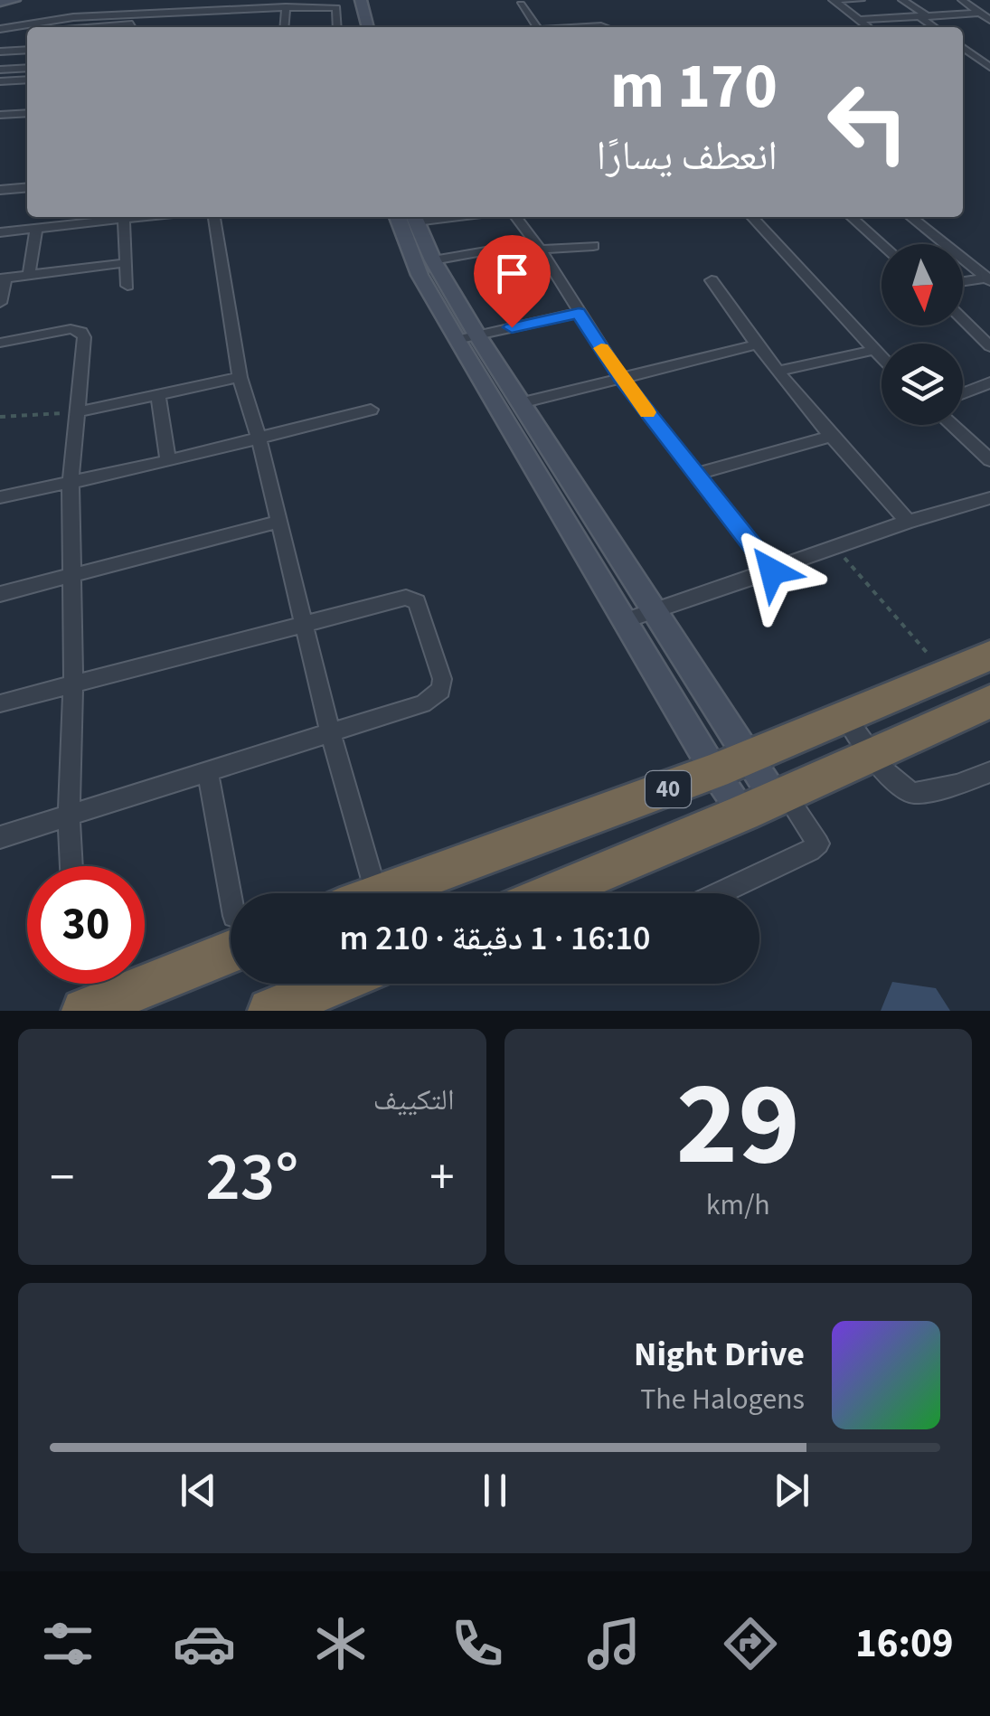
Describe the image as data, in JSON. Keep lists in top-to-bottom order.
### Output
{
  "streets": {
    "highway": ["40"]
  },
  "north": "bottom",
  "page": {
    "turn": ["170 m", "انعطف يسارًا"],
    "limit": "30",
    "trip": "16:10 · 1 دقيقة · 210 m",
    "tile": [
      ["29", "km/h"],
      "التكييف"
    ],
    "heat": ["−", "23°", "+"],
    "song": ["Night Drive", "The Halogens"],
    "tabs": "16:09"
  }
}
